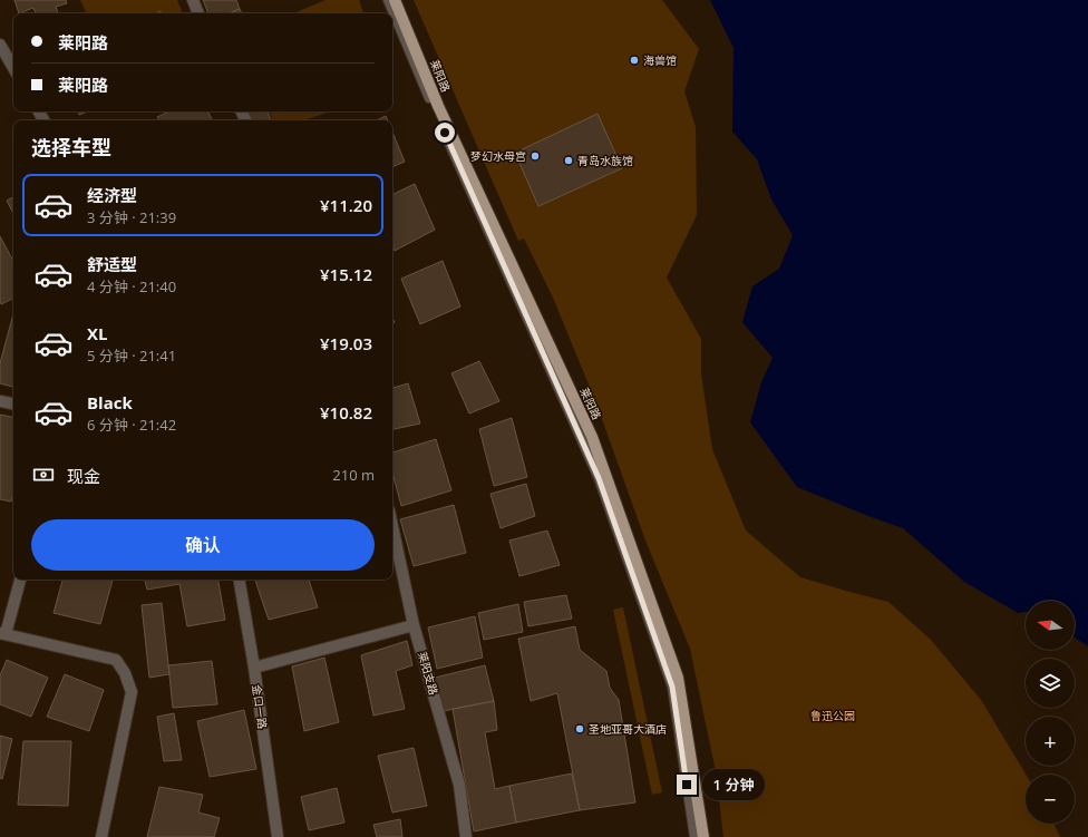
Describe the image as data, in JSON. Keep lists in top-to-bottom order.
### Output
{
  "streets": {
    "main road": ["莱阳路"],
    "street": ["莱阳支路", "金口一路"]
  },
  "parks": ["鲁迅公园"],
  "places": [
    "海兽馆",
    "梦幻水母宫",
    "青岛水族馆",
    "圣地亚哥大酒店"
  ],
  "north": "left",
  "page": {
    "banner": ["莱阳路", "莱阳路"],
    "heading": "选择车型",
    "list": [
      {
        "name": "经济型",
        "note": "3 分钟 · 21:39",
        "value": "¥11.20"
      },
      {
        "name": "舒适型",
        "note": "4 分钟 · 21:40",
        "value": "¥15.12"
      },
      {
        "name": "XL",
        "note": "5 分钟 · 21:41",
        "value": "¥19.03"
      },
      {
        "name": "Black",
        "note": "6 分钟 · 21:42",
        "value": "¥10.82"
      }
    ],
    "pay": ["现金", "210 m"],
    "buttons": "确认",
    "map_buttons": ["+", "−"],
    "bubble": "1 分钟"
  }
}
